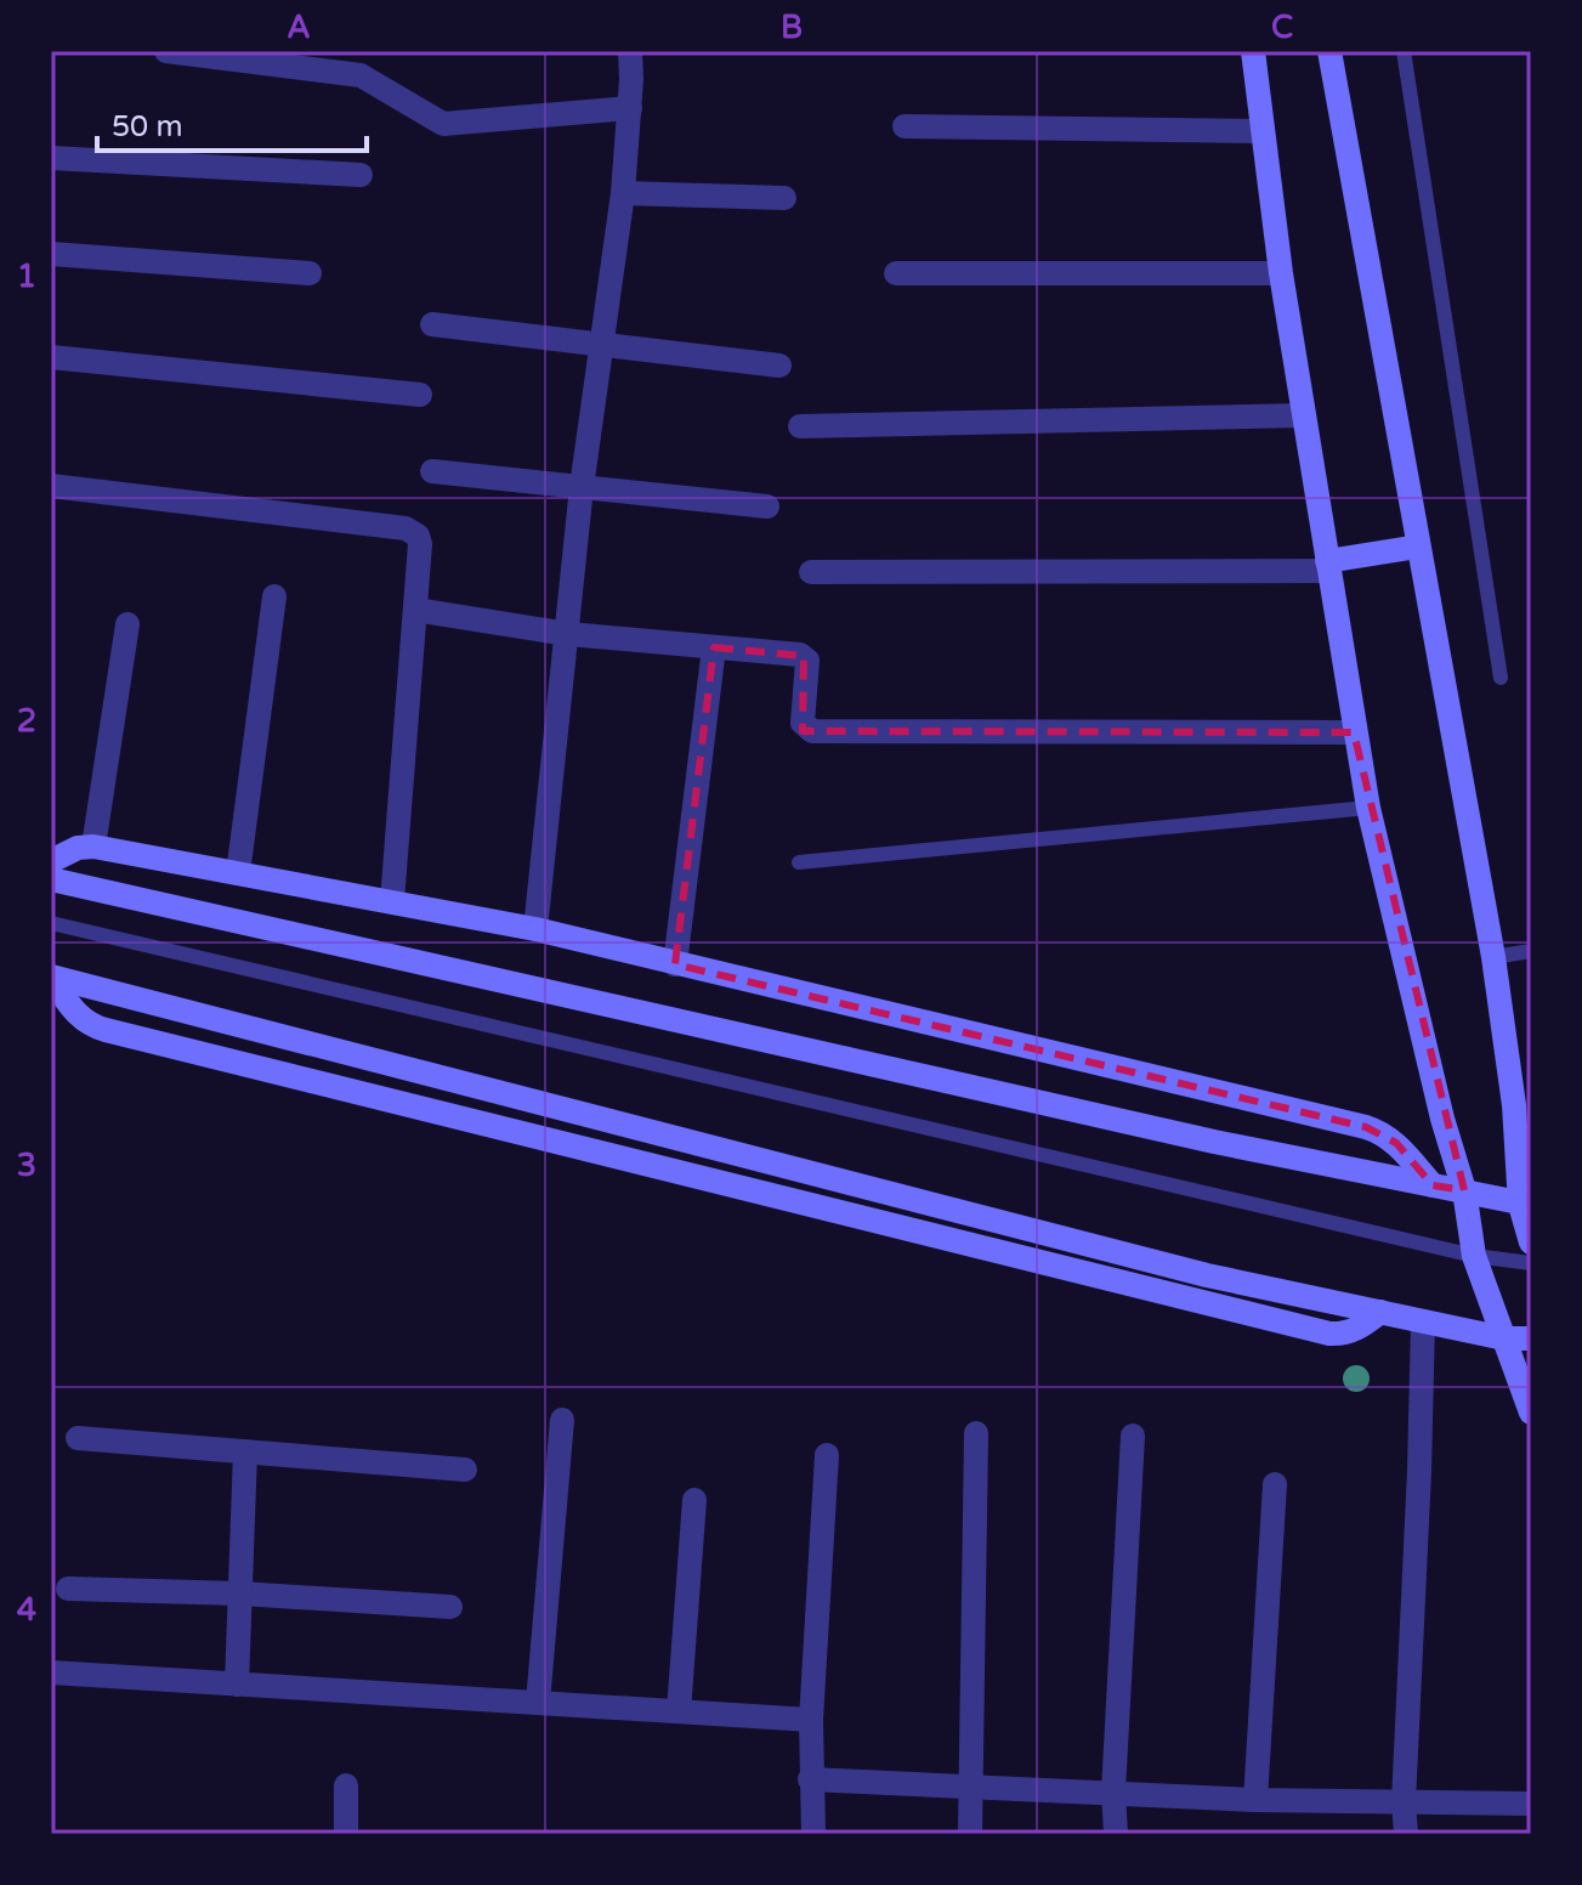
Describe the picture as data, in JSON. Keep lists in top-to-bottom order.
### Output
{
  "scale_bar": "50 m",
  "grid": {
    "columns": ["A", "B", "C"],
    "rows": [
      "1",
      "2",
      "3",
      "4"
    ]
  }
}
